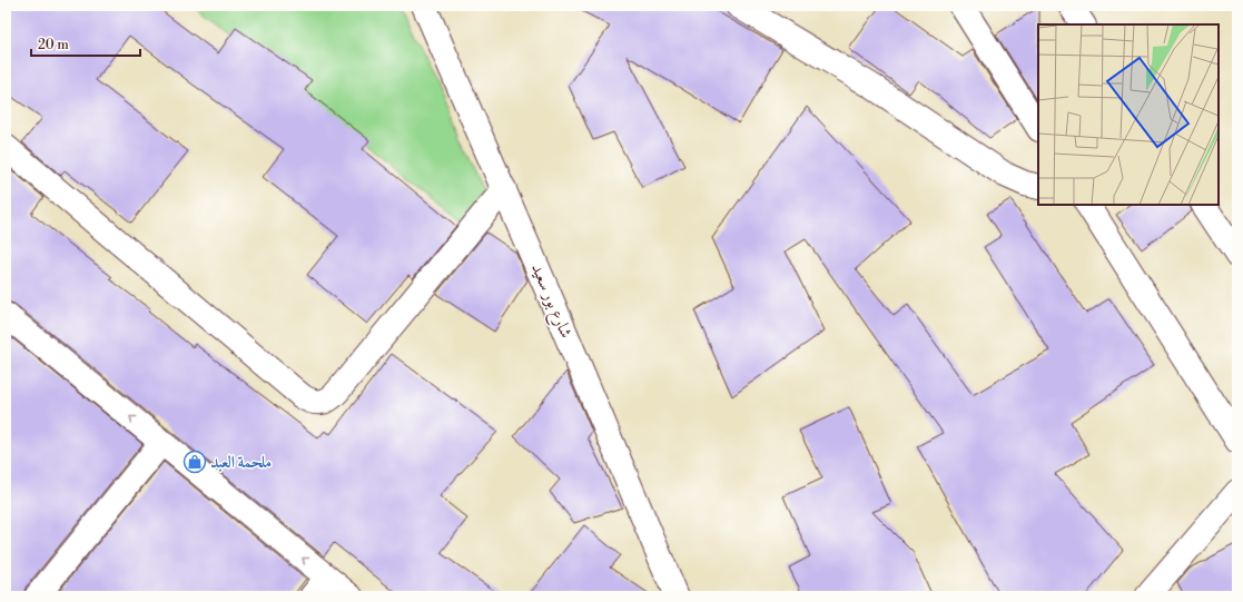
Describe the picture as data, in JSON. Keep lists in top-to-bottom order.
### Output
{
  "streets": {
    "street": ["شارع بور سعيد"]
  },
  "places": {
    "shop": ["ملحمة العبد"]
  },
  "scale_bar": "20 m"
}
